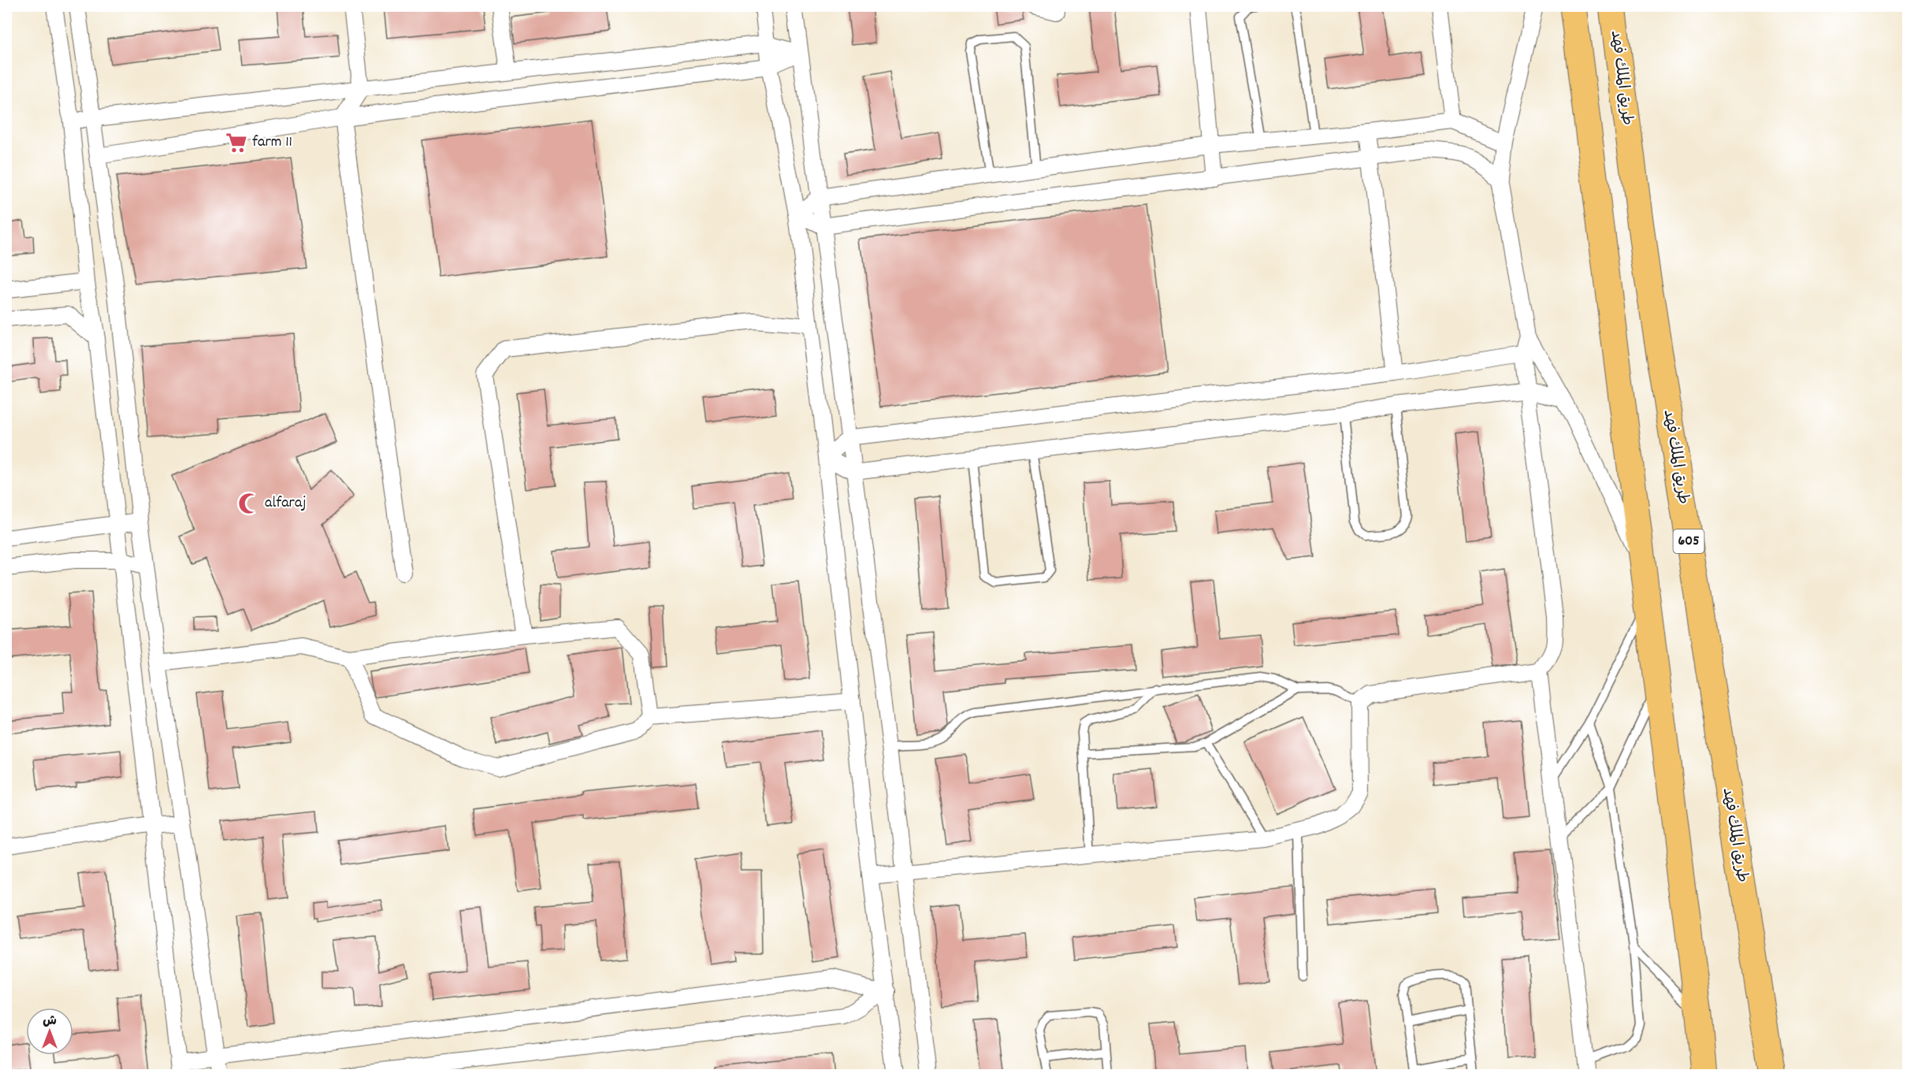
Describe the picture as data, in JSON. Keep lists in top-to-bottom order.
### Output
{
  "streets": {
    "highway": ["طريق الملك فهد", "605"]
  },
  "places": {
    "supermarket": ["farm 11"],
    "mosque": ["alfaraj"]
  },
  "north": "top"
}
